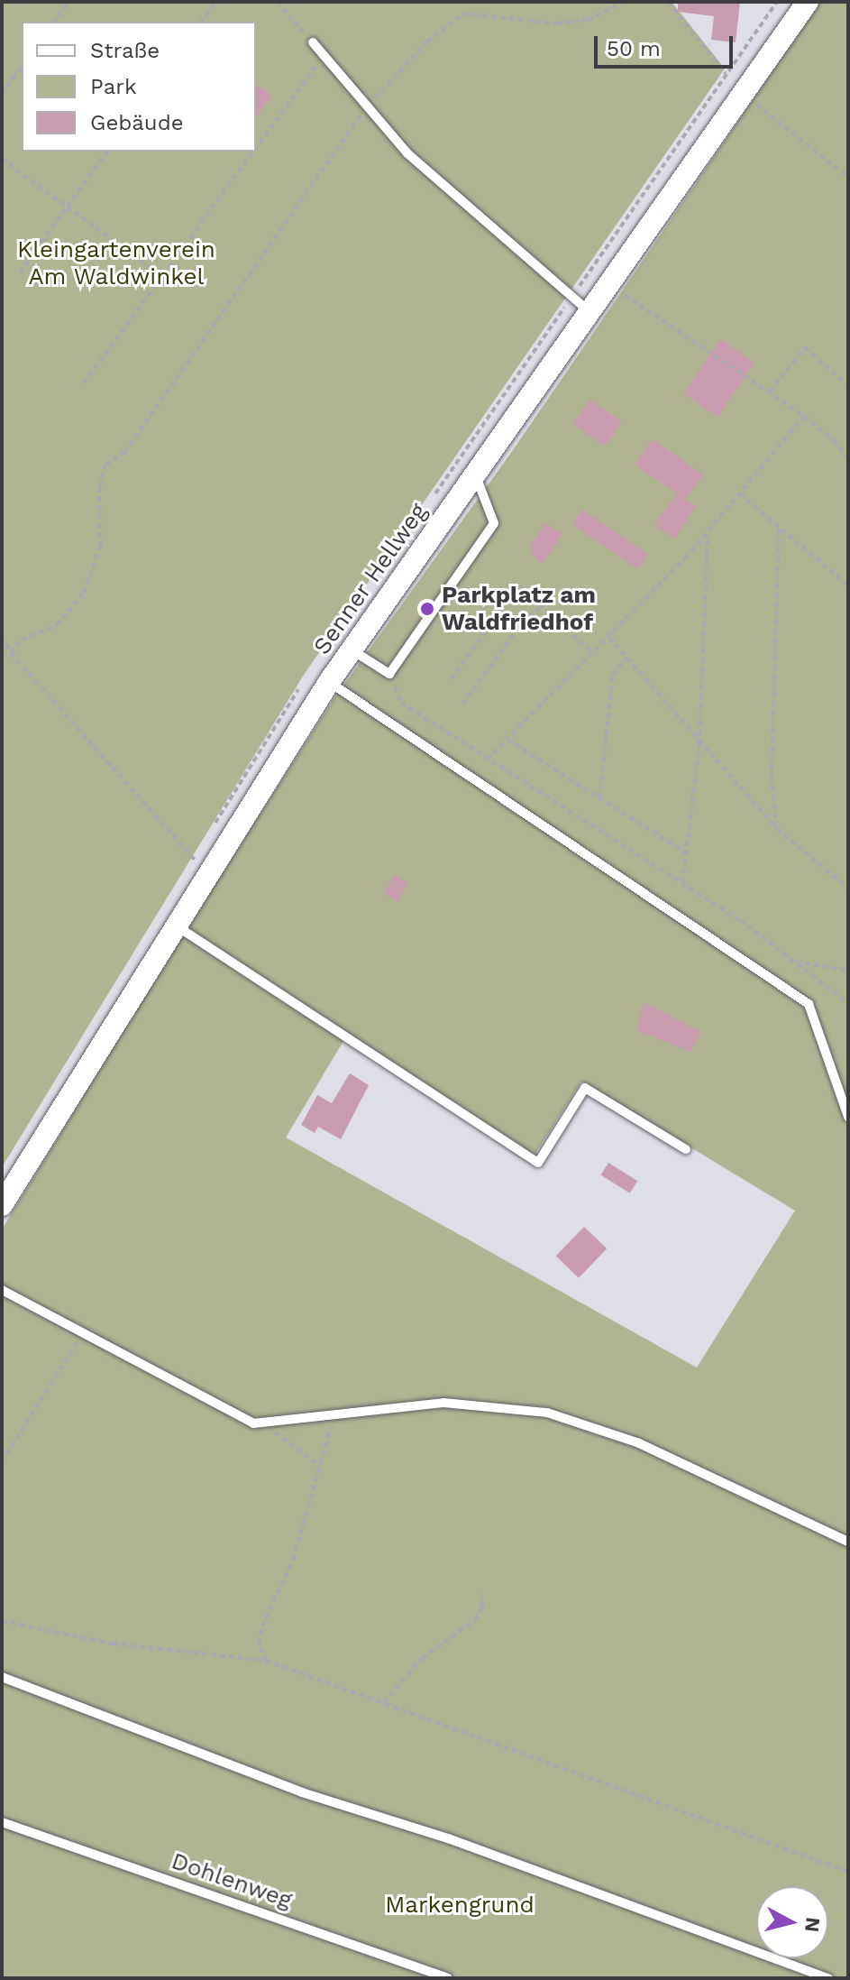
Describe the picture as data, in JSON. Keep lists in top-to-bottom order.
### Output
{
  "streets": {
    "street": ["Senner Hellweg"],
    "lane": ["Dohlenweg"]
  },
  "parks": ["Kleingartenverein Am Waldwinkel", "Markengrund"],
  "places": ["Parkplatz am Waldfriedhof"],
  "legend": ["Straße", "Park", "Gebäude"],
  "scale_bar": "50 m",
  "north": "right"
}
